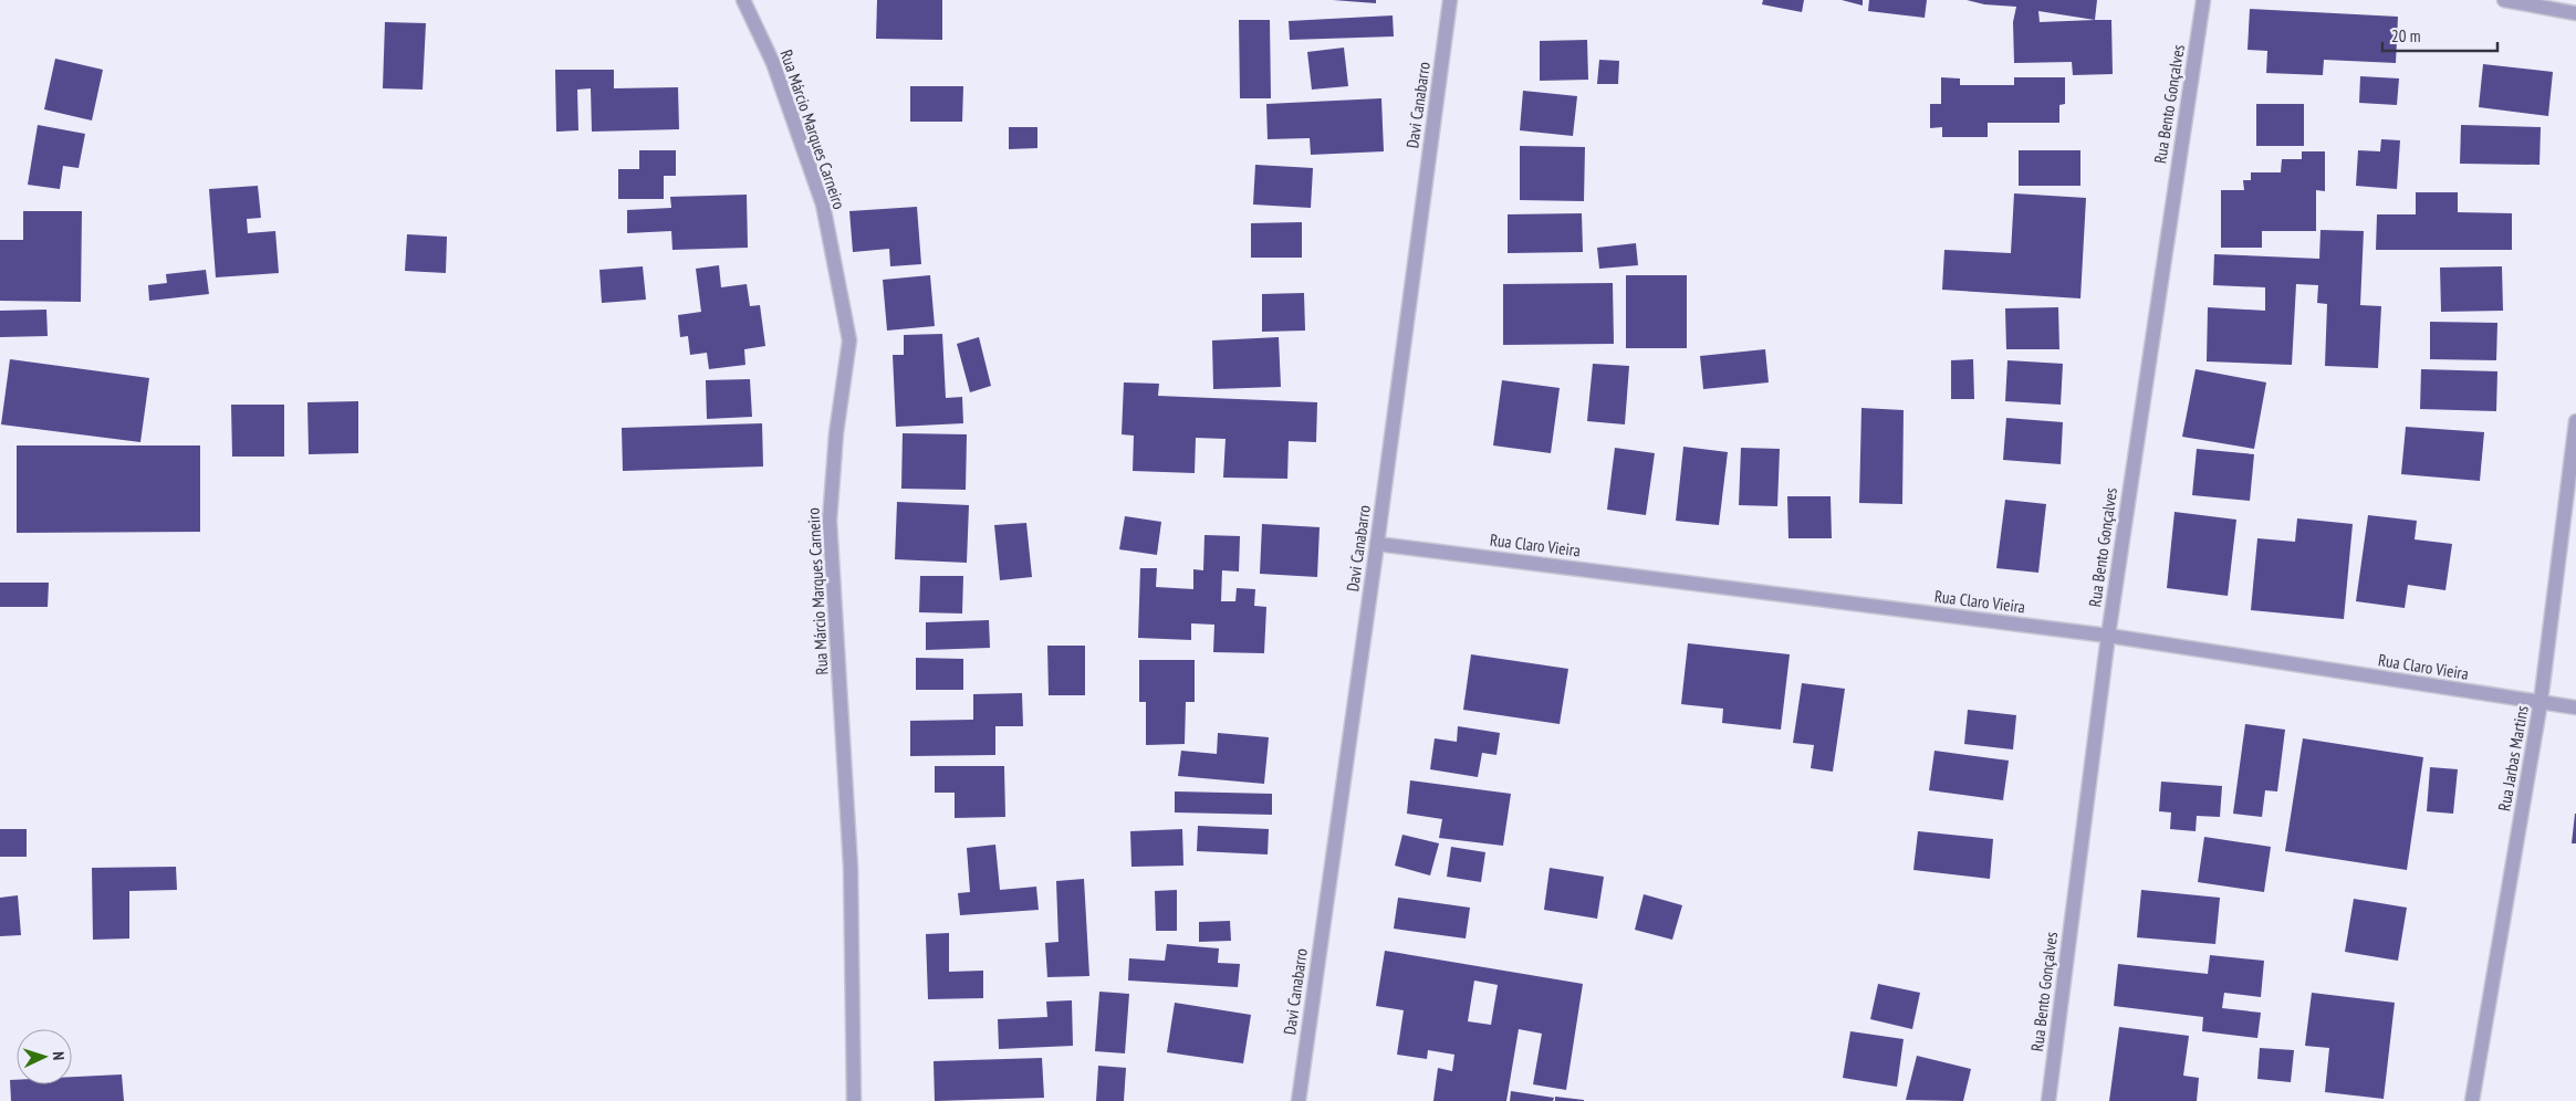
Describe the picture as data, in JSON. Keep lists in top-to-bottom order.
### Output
{
  "streets": {
    "street": [
      "Rua Bento Gonçalves",
      "Davi Canabarro",
      "Rua Márcio Marques Carneiro",
      "Rua Claro Vieira",
      "Rua Jarbas Martins"
    ]
  },
  "crossings": [
    ["Rua Bento Gonçalves", "Rua Claro Vieira"],
    ["Davi Canabarro", "Rua Claro Vieira"],
    ["Rua Claro Vieira", "Rua Jarbas Martins"]
  ],
  "scale_bar": "20 m",
  "north": "right"
}
